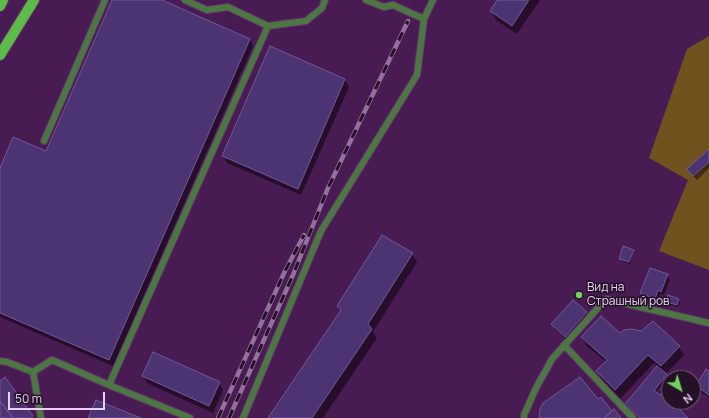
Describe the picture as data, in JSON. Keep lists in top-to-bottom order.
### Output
{
  "places": ["Вид на Страшный ров"],
  "scale_bar": "50 m",
  "north": "bottom right"
}
